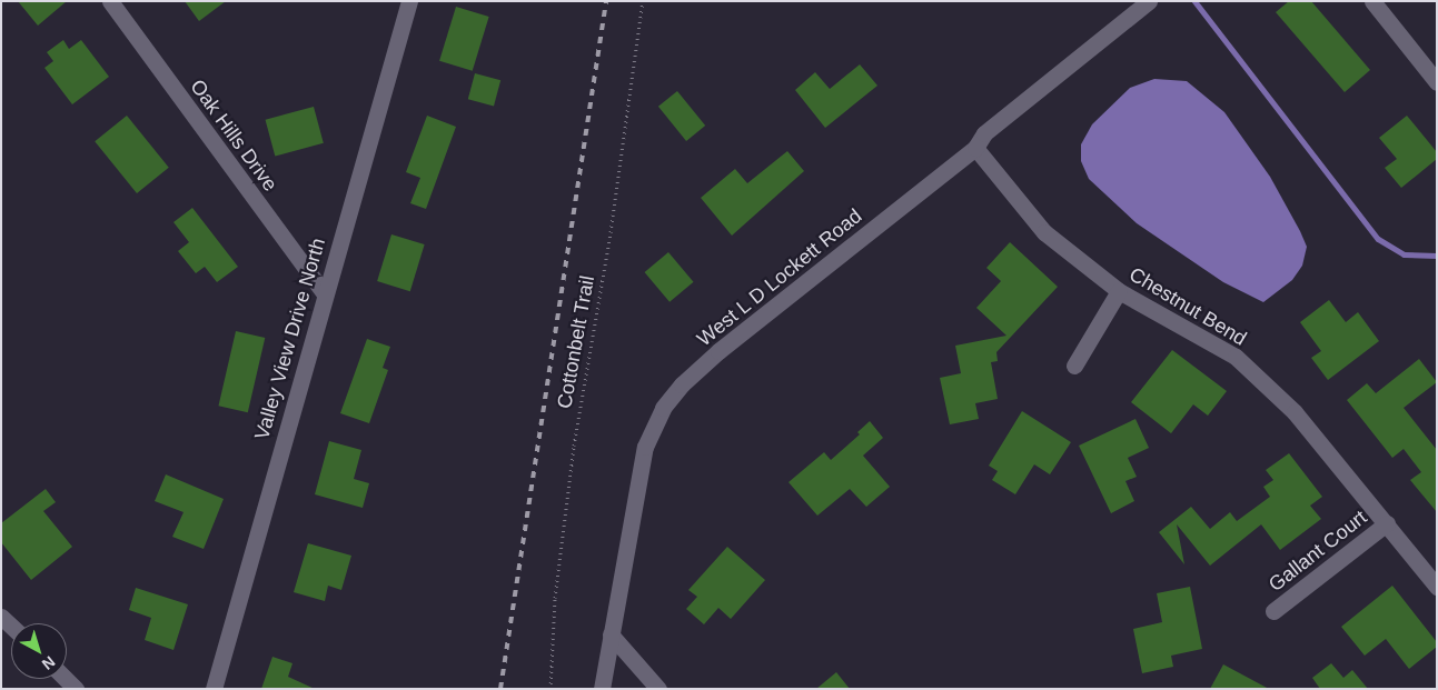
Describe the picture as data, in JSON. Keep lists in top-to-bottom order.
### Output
{
  "streets": {
    "street": [
      "Oak Hills Drive",
      "West L D Lockett Road",
      "Chestnut Bend",
      "Valley View Drive North",
      "Gallant Court"
    ],
    "path": ["Cottonbelt Trail"]
  },
  "crossings": [
    ["Oak Hills Drive", "Valley View Drive North"],
    ["West L D Lockett Road", "Chestnut Bend"],
    ["Chestnut Bend", "Gallant Court"]
  ],
  "north": "bottom right"
}
